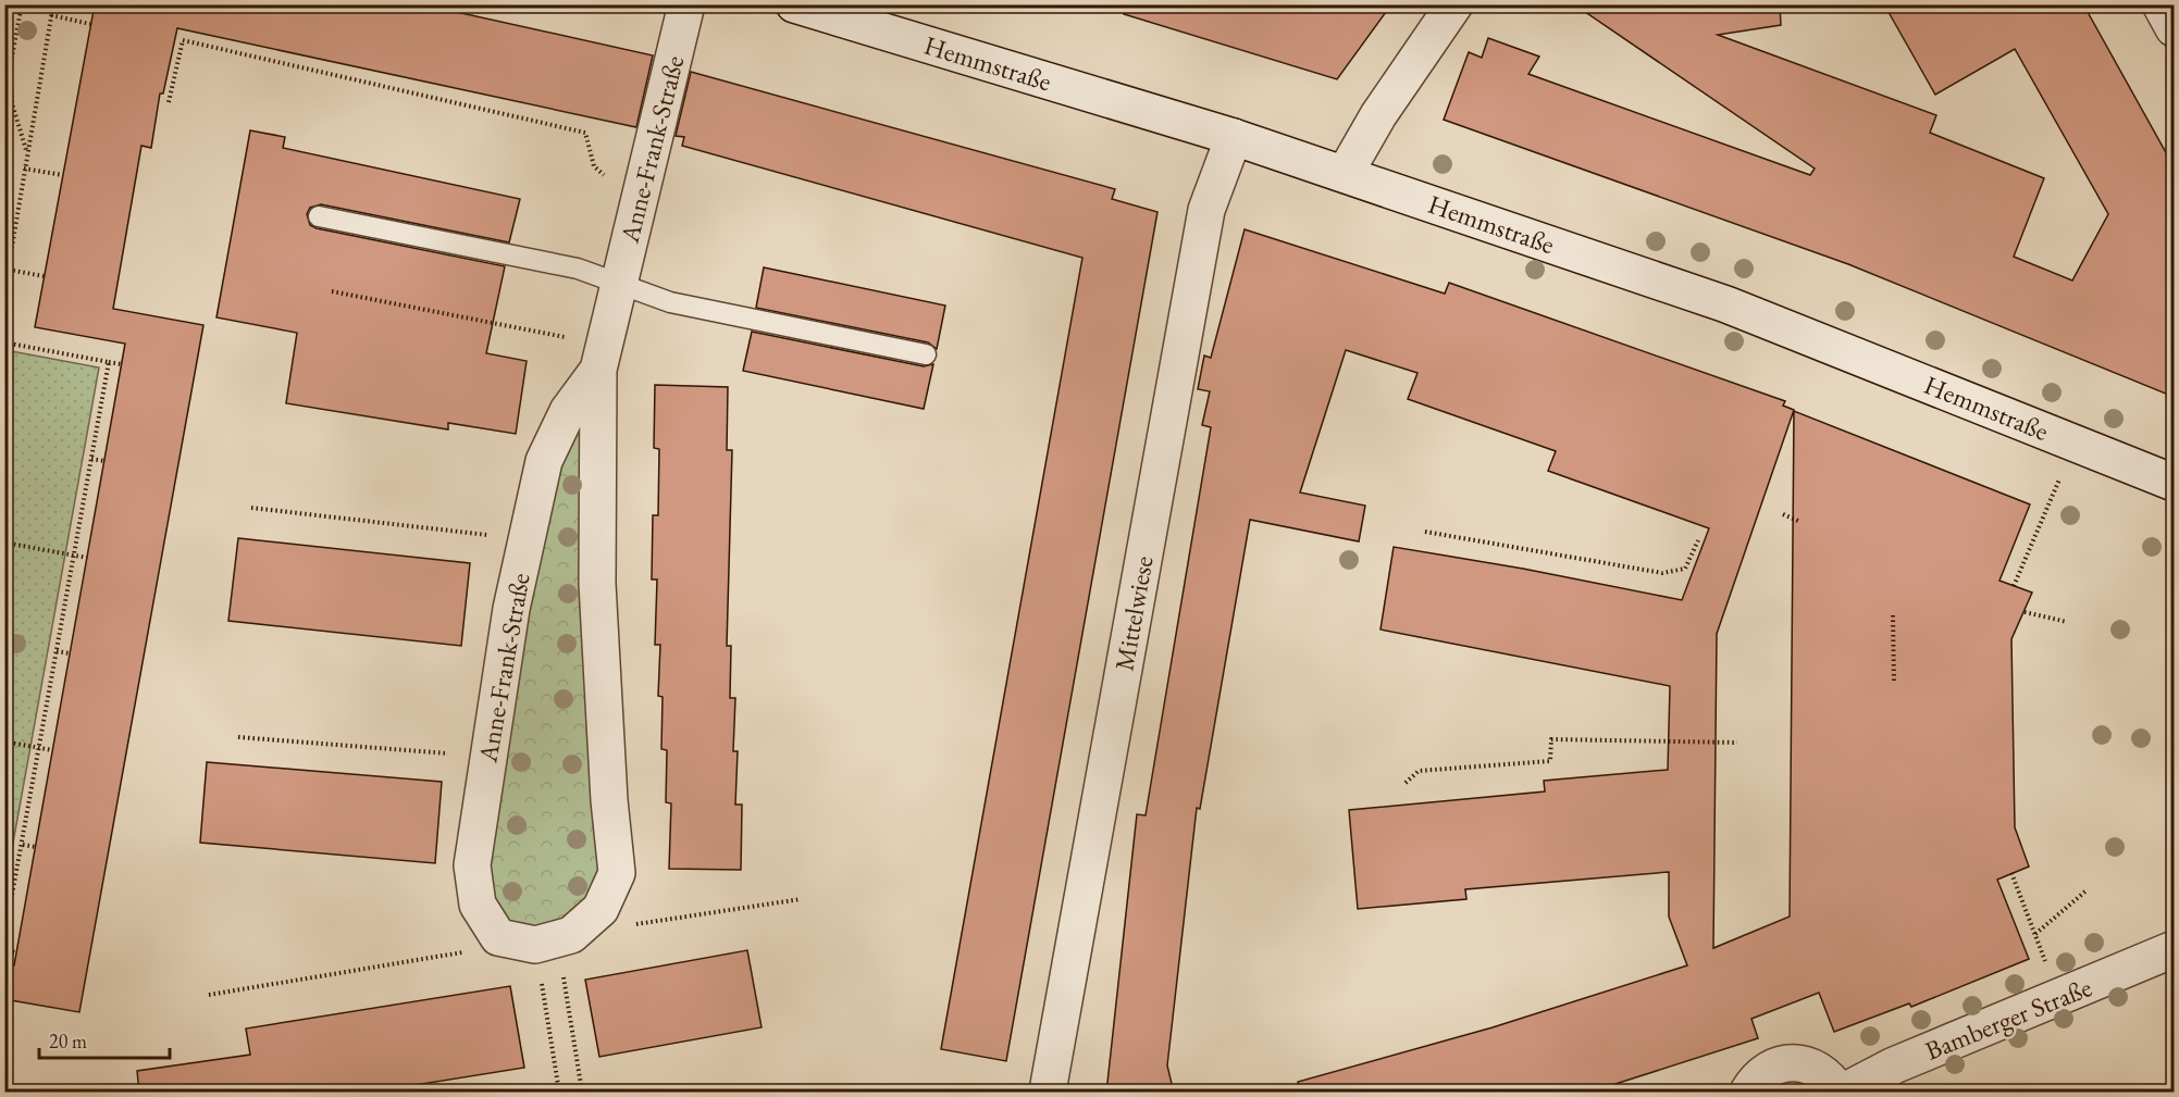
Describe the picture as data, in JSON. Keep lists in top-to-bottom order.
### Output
{
  "streets": {
    "street": [
      "Hemmstraße",
      "Anne-Frank-Straße",
      "Mittelwiese",
      "Bamberger Straße"
    ]
  },
  "crossings": [
    ["Hemmstraße", "Mittelwiese"]
  ],
  "scale_bar": "20 m"
}
